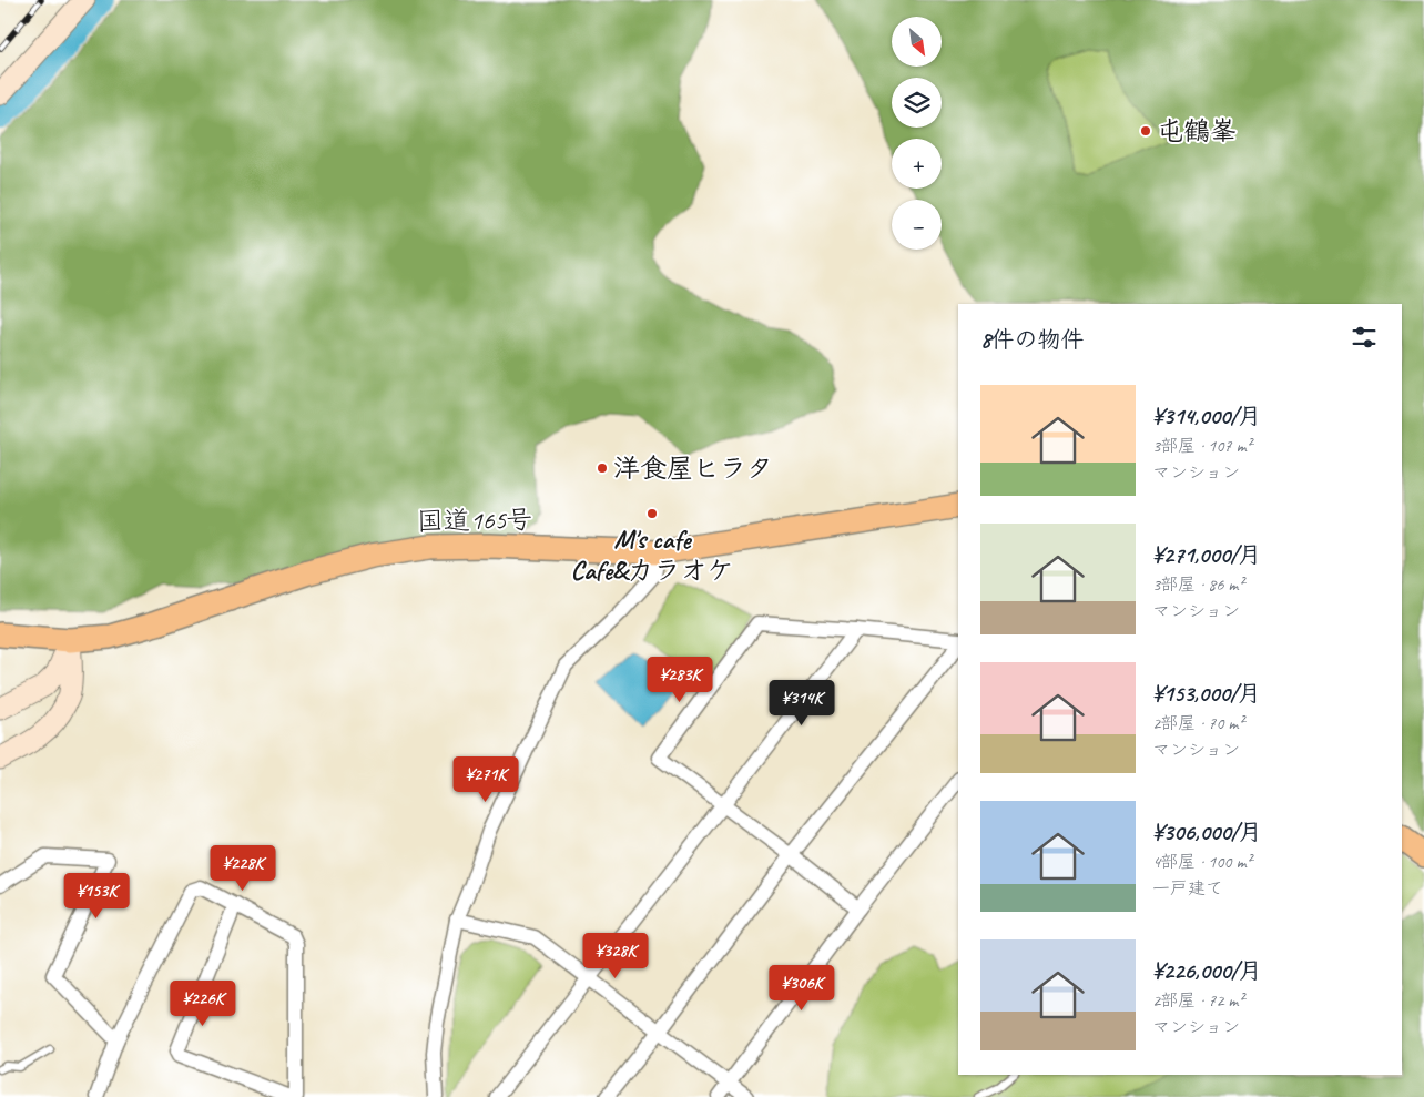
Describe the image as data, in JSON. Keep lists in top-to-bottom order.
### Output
{
  "streets": {
    "highway": ["国道165号"]
  },
  "places": ["屯鶴峯", "洋食屋ヒラタ", "M's cafe Cafe&カラオケ"],
  "north": "bottom right",
  "page": {
    "map_buttons": ["+", "−"],
    "heading": "8件の物件",
    "list": [
      {
        "name": "¥314,000/月",
        "note": "3部屋 · 107 m² · マンション"
      },
      {
        "name": "¥271,000/月",
        "note": "3部屋 · 86 m² · マンション"
      },
      {
        "name": "¥153,000/月",
        "note": "2部屋 · 70 m² · マンション"
      },
      {
        "name": "¥306,000/月",
        "note": "4部屋 · 100 m² · 一戸建て"
      },
      {
        "name": "¥226,000/月",
        "note": "2部屋 · 72 m² · マンション"
      }
    ],
    "price": [
      "¥283K",
      "¥314K",
      "¥271K",
      "¥228K",
      "¥153K",
      "¥328K",
      "¥306K",
      "¥226K"
    ]
  }
}
